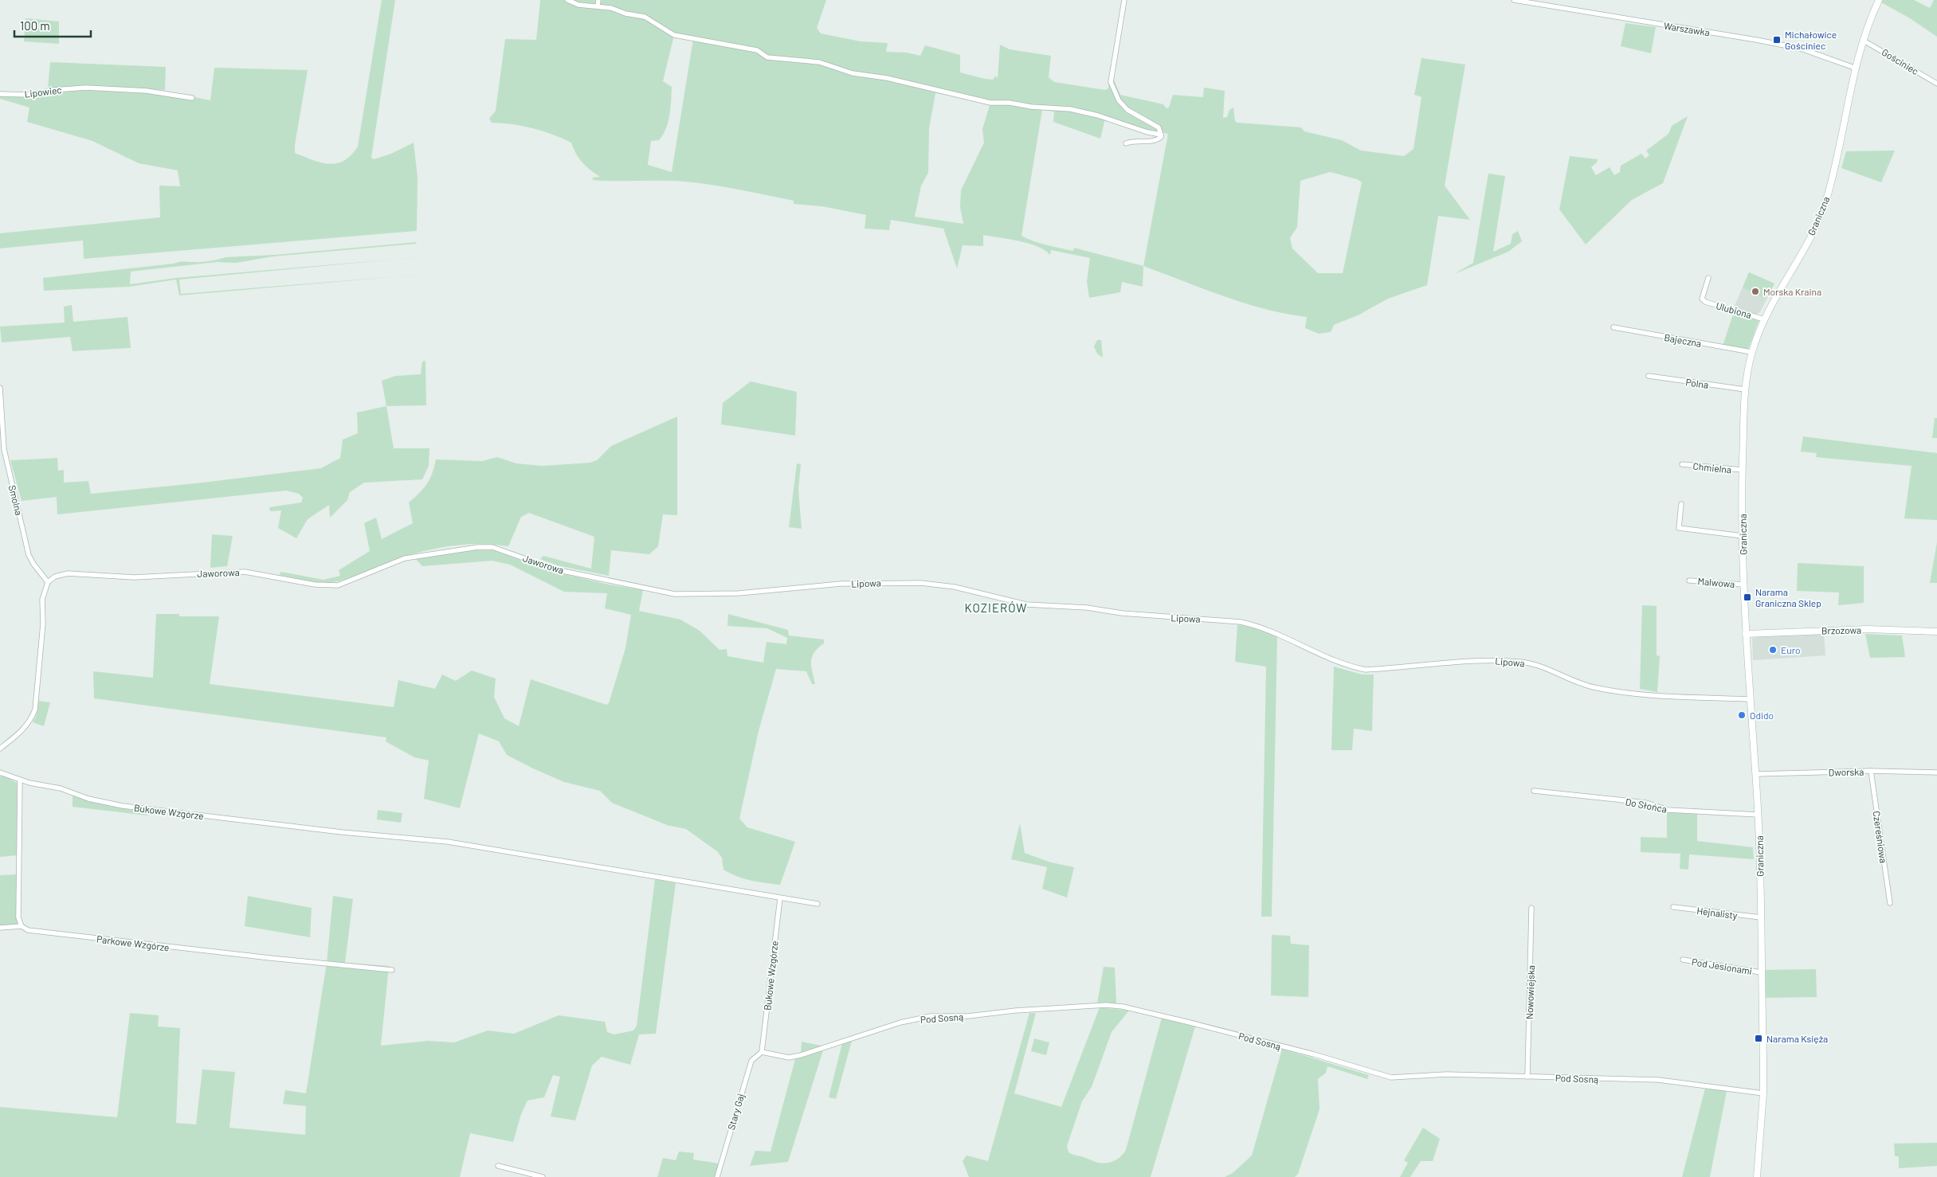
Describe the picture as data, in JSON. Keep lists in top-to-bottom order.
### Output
{
  "streets": {
    "street": [
      "Warszawka",
      "Gościniec",
      "Lipowiec",
      "Graniczna",
      "Ulubiona",
      "Bajeczna",
      "Polna",
      "Chmielna",
      "Smolna",
      "Jaworowa",
      "Malwowa",
      "Lipowa",
      "Brzozowa",
      "Dworska",
      "Do Słońca",
      "Bukowe Wzgórze",
      "Czereśniowa",
      "Hejnalisty",
      "Parkowe Wzgórze",
      "Pod Jesionami",
      "Nowowiejska",
      "Pod Sosną",
      "Stary Gaj"
    ]
  },
  "crossings": [
    ["Warszawka", "Graniczna"],
    ["Gościniec", "Graniczna"],
    ["Graniczna", "Ulubiona"],
    ["Graniczna", "Bajeczna"],
    ["Graniczna", "Polna"],
    ["Graniczna", "Chmielna"],
    ["Graniczna", "Malwowa"],
    ["Graniczna", "Lipowa"],
    ["Graniczna", "Brzozowa"],
    ["Graniczna", "Dworska"],
    ["Graniczna", "Do Słońca"],
    ["Graniczna", "Hejnalisty"],
    ["Graniczna", "Pod Jesionami"],
    ["Graniczna", "Pod Sosną"],
    ["Smolna", "Jaworowa"],
    ["Jaworowa", "Lipowa"],
    ["Dworska", "Czereśniowa"],
    ["Bukowe Wzgórze", "Pod Sosną"],
    ["Bukowe Wzgórze", "Stary Gaj"],
    ["Nowowiejska", "Pod Sosną"],
    ["Pod Sosną", "Stary Gaj"]
  ],
  "districts": ["KOZIERÓW"],
  "places": {
    "transit": ["Michałowice Gościniec", "Narama Graniczna Sklep", "Narama Księża"],
    "other": ["Morska Kraina", "Euro", "Odido"]
  },
  "scale_bar": "100 m"
}
